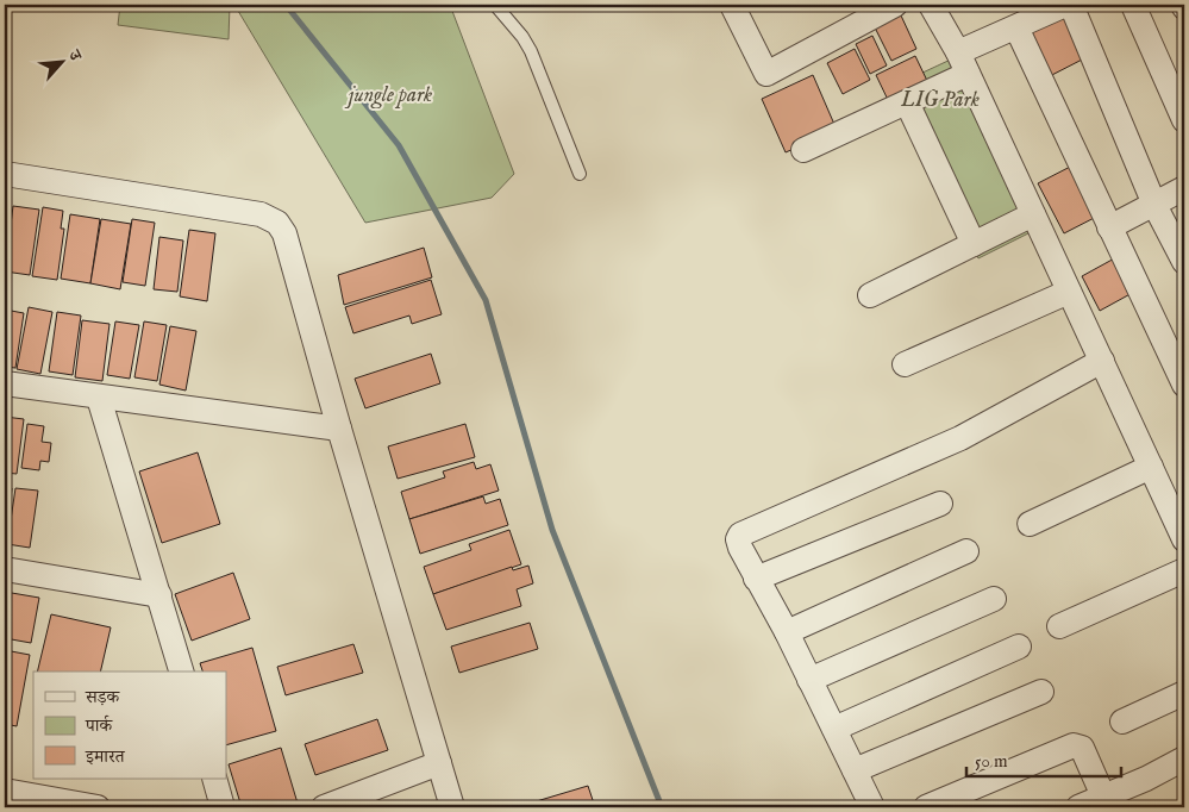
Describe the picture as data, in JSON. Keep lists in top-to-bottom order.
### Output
{
  "parks": ["jungle park", "LIG Park"],
  "legend": ["सड़क", "पार्क", "इमारत"],
  "scale_bar": "50 m",
  "north": "top right"
}
